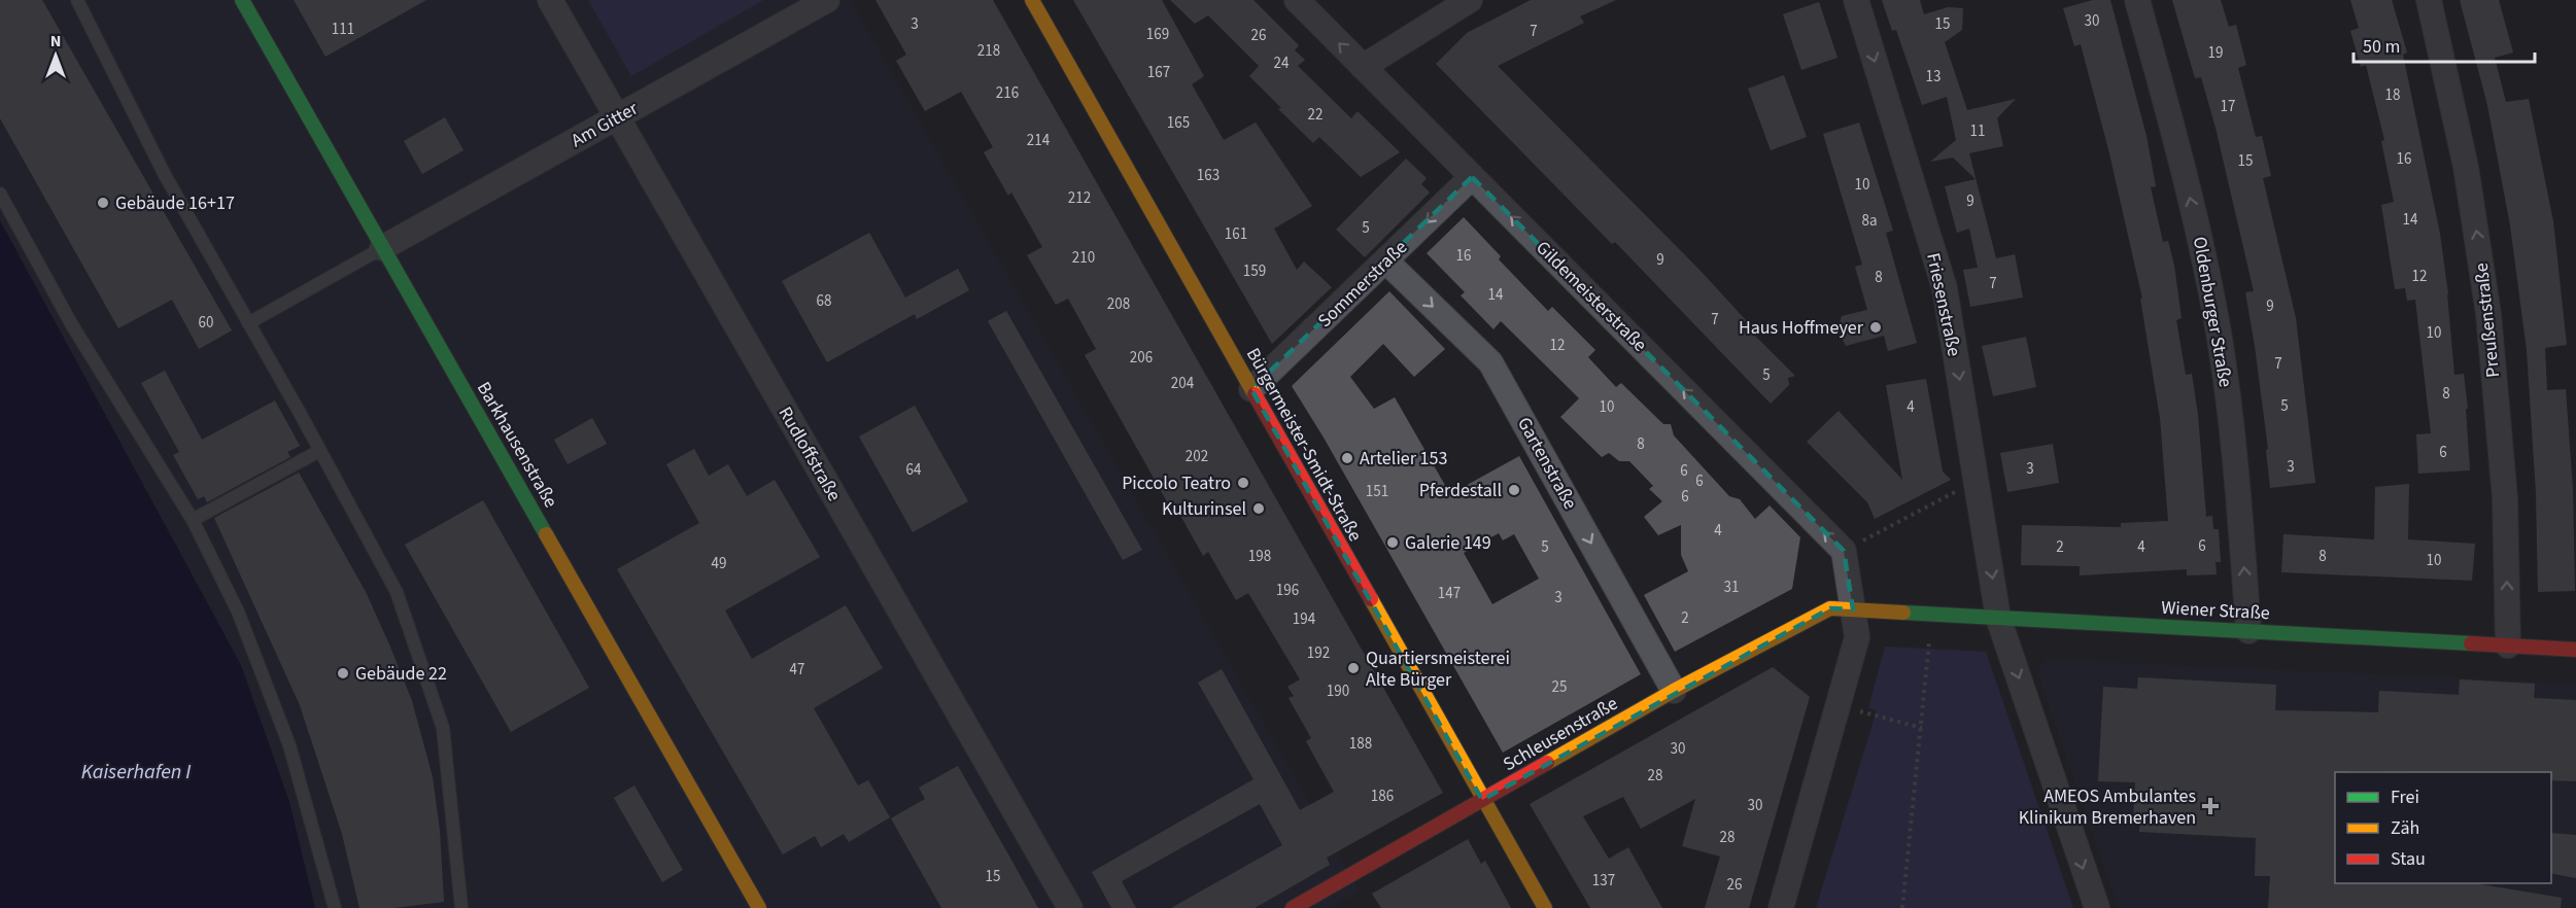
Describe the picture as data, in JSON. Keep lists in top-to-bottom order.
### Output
{
  "streets": {
    "street": [
      "Am Gitter",
      "Sommerstraße",
      "Gildemeisterstraße",
      "Friesenstraße",
      "Oldenburger Straße",
      "Preußenstraße",
      "Barkhausenstraße",
      "Bürgermeister-Smidt-Straße",
      "Rudloffstraße",
      "Gartenstraße",
      "Wiener Straße",
      "Schleusenstraße"
    ]
  },
  "crossings": [
    ["Am Gitter", "Barkhausenstraße"],
    ["Am Gitter", "Rudloffstraße"],
    ["Sommerstraße", "Gildemeisterstraße"],
    ["Sommerstraße", "Bürgermeister-Smidt-Straße"],
    ["Sommerstraße", "Gartenstraße"],
    ["Friesenstraße", "Wiener Straße"],
    ["Oldenburger Straße", "Wiener Straße"],
    ["Preußenstraße", "Wiener Straße"],
    ["Bürgermeister-Smidt-Straße", "Schleusenstraße"],
    ["Gartenstraße", "Schleusenstraße"],
    ["Wiener Straße", "Schleusenstraße"]
  ],
  "one_way": [
    "Sommerstraße",
    "Gildemeisterstraße",
    "Friesenstraße",
    "Oldenburger Straße",
    "Preußenstraße",
    "Gartenstraße"
  ],
  "water": ["Kaiserhafen I"],
  "places": {
    "other": [
      "Gebäude 16+17",
      "Haus Hoffmeyer",
      "Artelier 153",
      "Piccolo Teatro",
      "Pferdestall",
      "Kulturinsel",
      "Galerie 149",
      "Quartiersmeisterei Alte Bürger",
      "Gebäude 22"
    ],
    "health": ["AMEOS Ambulantes Klinikum Bremerhaven"]
  },
  "house_numbers": [
    "30",
    "3",
    "15",
    "111",
    "7",
    "169",
    "26",
    "218",
    "19",
    "24",
    "167",
    "13",
    "216",
    "18",
    "17",
    "22",
    "165",
    "11",
    "214",
    "16",
    "15",
    "163",
    "10",
    "212",
    "9",
    "14",
    "8a",
    "5",
    "161",
    "16",
    "210",
    "9",
    "159",
    "12",
    "8",
    "7",
    "14",
    "68",
    "208",
    "9",
    "7",
    "60",
    "10",
    "12",
    "206",
    "7",
    "5",
    "204",
    "8",
    "5",
    "10",
    "4",
    "8",
    "6",
    "202",
    "3",
    "3",
    "64",
    "6",
    "6",
    "151",
    "6",
    "4",
    "6",
    "5",
    "2",
    "4",
    "198",
    "8",
    "10",
    "49",
    "31",
    "196",
    "147",
    "3",
    "2",
    "194",
    "192",
    "47",
    "25",
    "190",
    "188",
    "30",
    "28",
    "186",
    "30",
    "28",
    "15",
    "137",
    "26"
  ],
  "legend": ["Frei", "Zäh", "Stau"],
  "scale_bar": "50 m",
  "north": "top"
}
